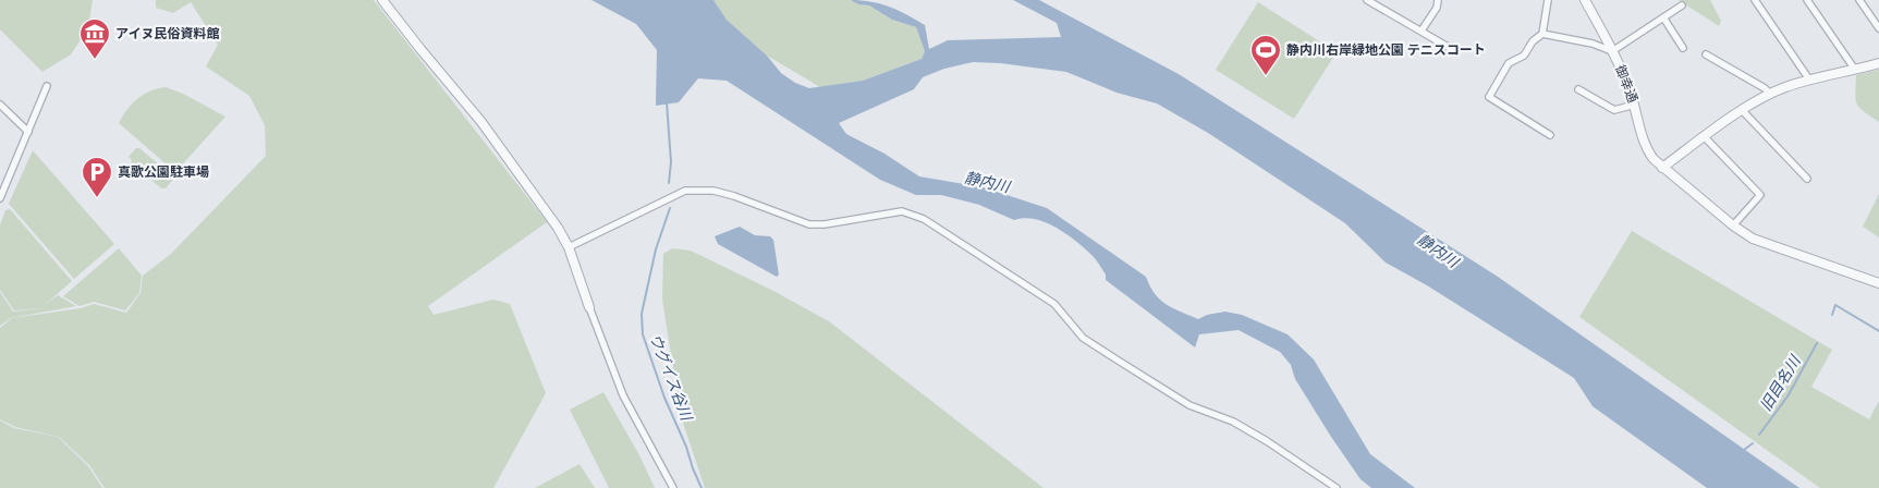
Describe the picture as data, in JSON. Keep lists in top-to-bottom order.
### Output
{
  "streets": {
    "street": ["御幸通"]
  },
  "water": ["静内川", "ウグイス谷川", "旧目名川"],
  "places": {
    "museum": ["アイヌ民俗資料館"],
    "sports": ["静内川右岸緑地公園 テニスコート"],
    "parking": ["真歌公園駐車場"]
  }
}
